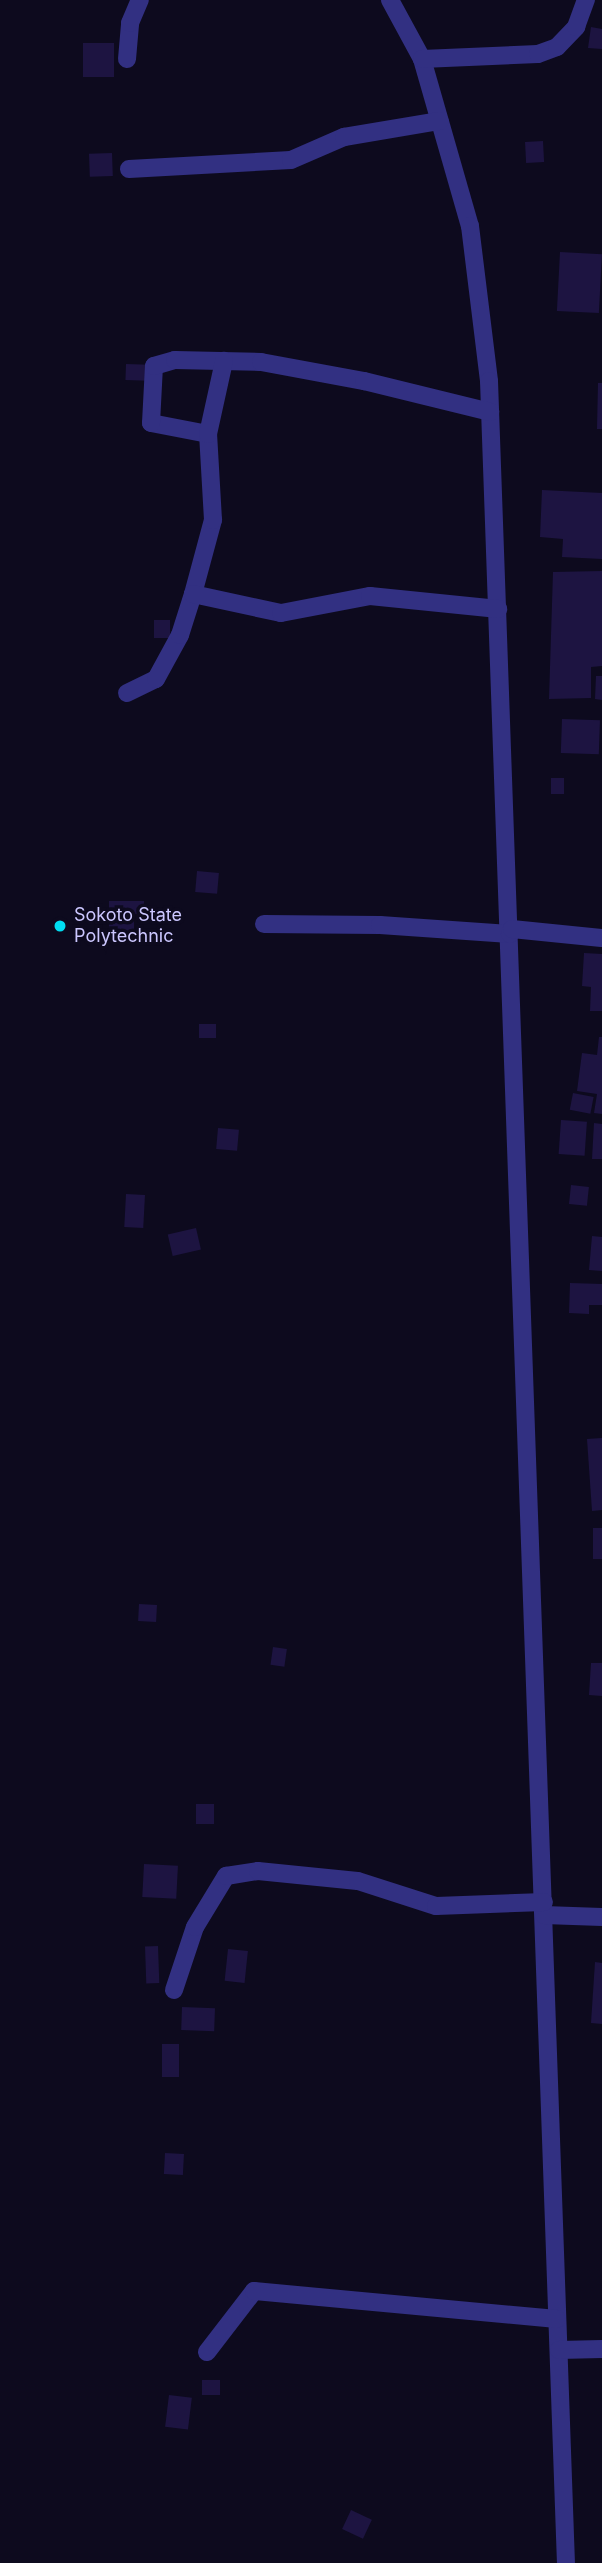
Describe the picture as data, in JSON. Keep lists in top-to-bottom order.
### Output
{
  "places": ["Sokoto State Polytechnic"]
}
